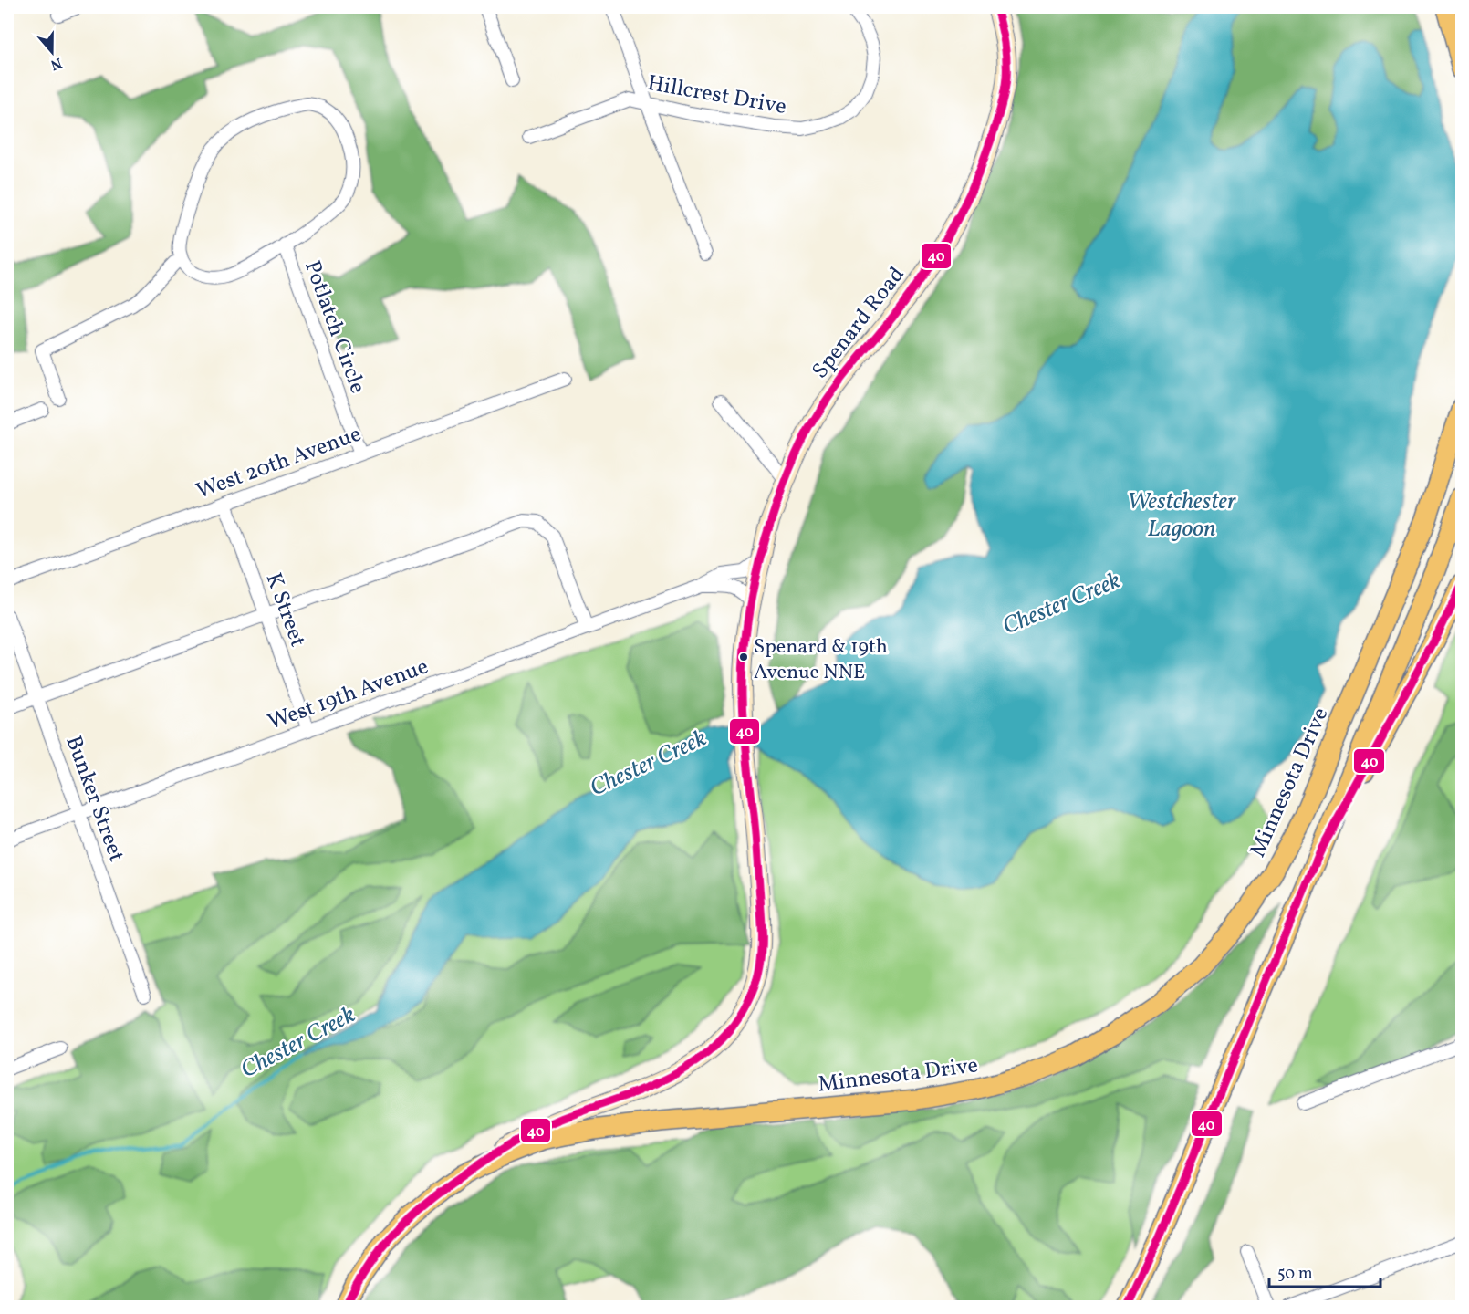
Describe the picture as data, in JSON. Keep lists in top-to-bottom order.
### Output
{
  "streets": {
    "main road": ["Spenard Road", "Minnesota Drive"],
    "street": [
      "Hillcrest Drive",
      "Potlatch Circle",
      "West 20th Avenue",
      "K Street",
      "West 19th Avenue",
      "Bunker Street"
    ]
  },
  "crossings": [
    ["Spenard Road", "West 19th Avenue"],
    ["Spenard Road", "Minnesota Drive"],
    ["Potlatch Circle", "West 20th Avenue"],
    ["West 20th Avenue", "K Street"],
    ["K Street", "West 19th Avenue"],
    ["West 19th Avenue", "Bunker Street"]
  ],
  "water": ["Westchester Lagoon", "Chester Creek"],
  "places": ["Spenard & 19th Avenue NNE"],
  "lines": ["transit line 40"],
  "scale_bar": "50 m",
  "north": "bottom"
}
